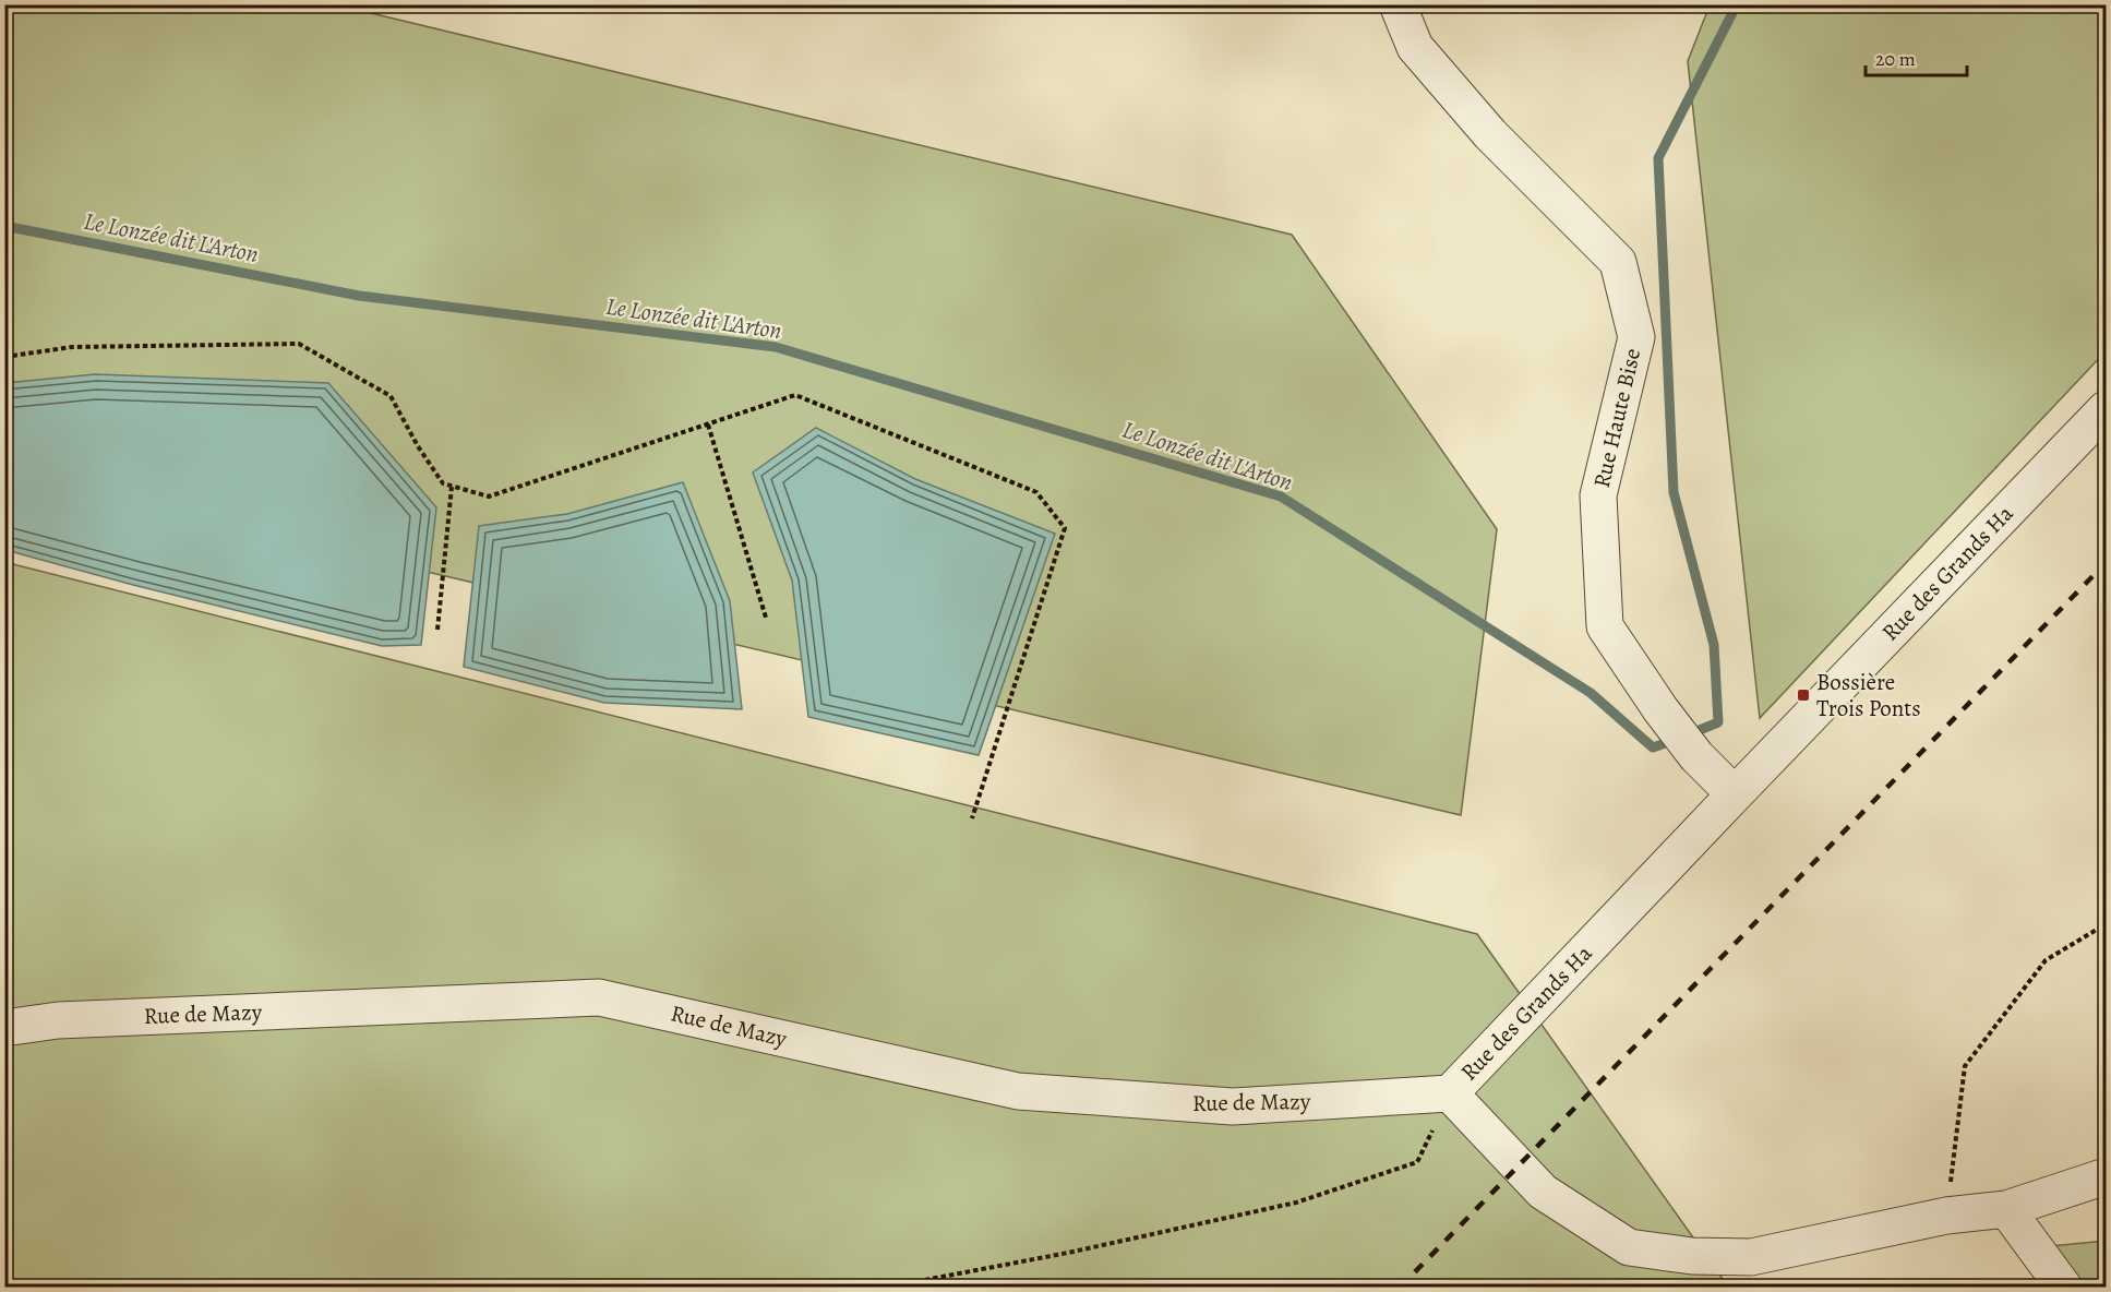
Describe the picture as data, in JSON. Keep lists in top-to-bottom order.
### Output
{
  "streets": {
    "street": ["Rue Haute Bise", "Rue des Grands Ha", "Rue de Mazy"]
  },
  "crossings": [
    ["Rue Haute Bise", "Rue des Grands Ha"],
    ["Rue des Grands Ha", "Rue de Mazy"]
  ],
  "water": ["Le Lonzée dit L'Arton"],
  "places": {
    "transit": ["Bossière Trois Ponts"]
  },
  "scale_bar": "20 m"
}
